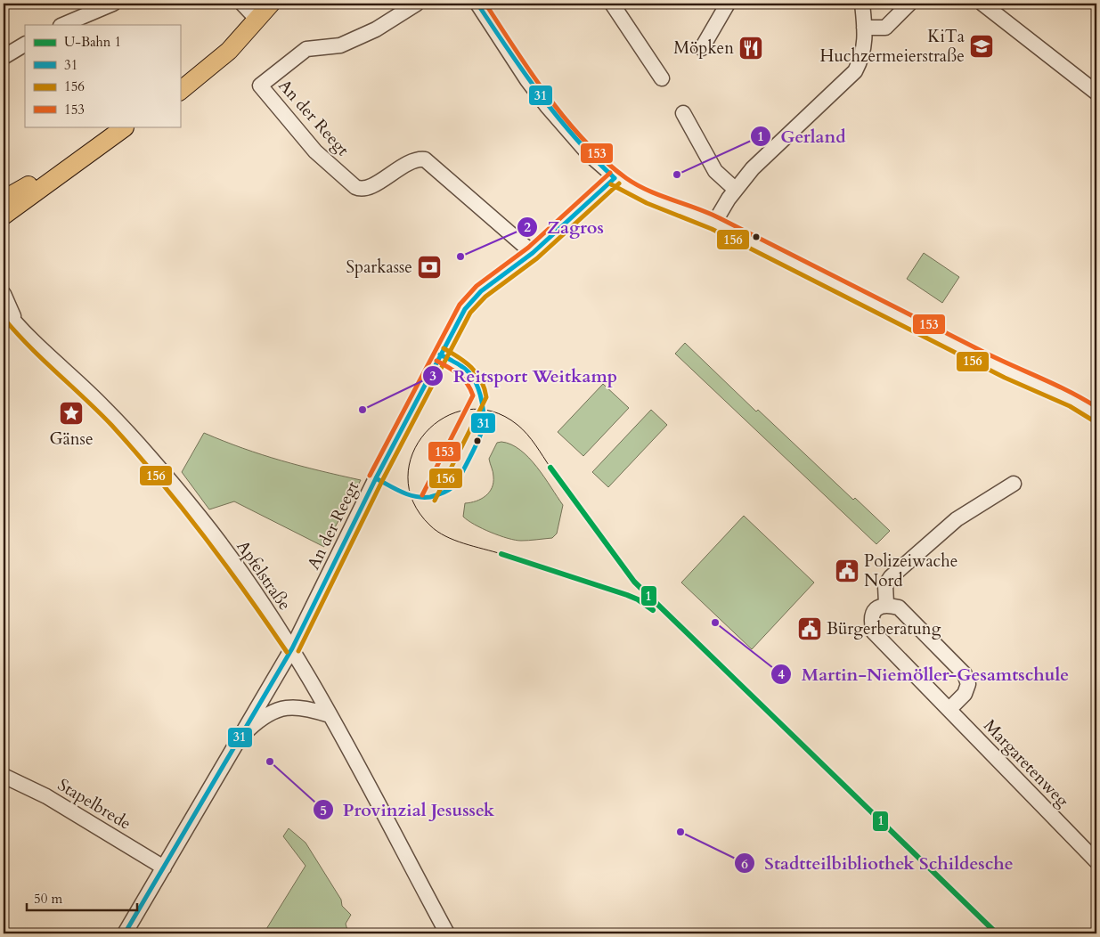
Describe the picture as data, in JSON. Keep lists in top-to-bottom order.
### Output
{
  "streets": {
    "street": [
      "An der Reegt",
      "Apfelstraße",
      "Margaretenweg",
      "Stapelbrede"
    ]
  },
  "crossings": [
    ["An der Reegt", "Apfelstraße"],
    ["An der Reegt", "Stapelbrede"]
  ],
  "places": {
    "school or university": ["KiTa Huchzermeierstraße"],
    "restaurant": ["Möpken"],
    "other": [
      "Gerland",
      "Zagros",
      "Reitsport Weitkamp",
      "Martin-Niemöller-Gesamtschule",
      "Provinzial Jesussek",
      "Stadtteilbibliothek Schildesche"
    ],
    "bank": ["Sparkasse"],
    "place": ["Gänse"],
    "public building": ["Polizeiwache Nord", "Bürgerberatung"]
  },
  "lines": [
    "transit line 31",
    "transit line 153",
    "transit line 156",
    "metro line 1"
  ],
  "legend": [
    "U-Bahn 1",
    "31",
    "156",
    "153"
  ],
  "scale_bar": "50 m"
}
